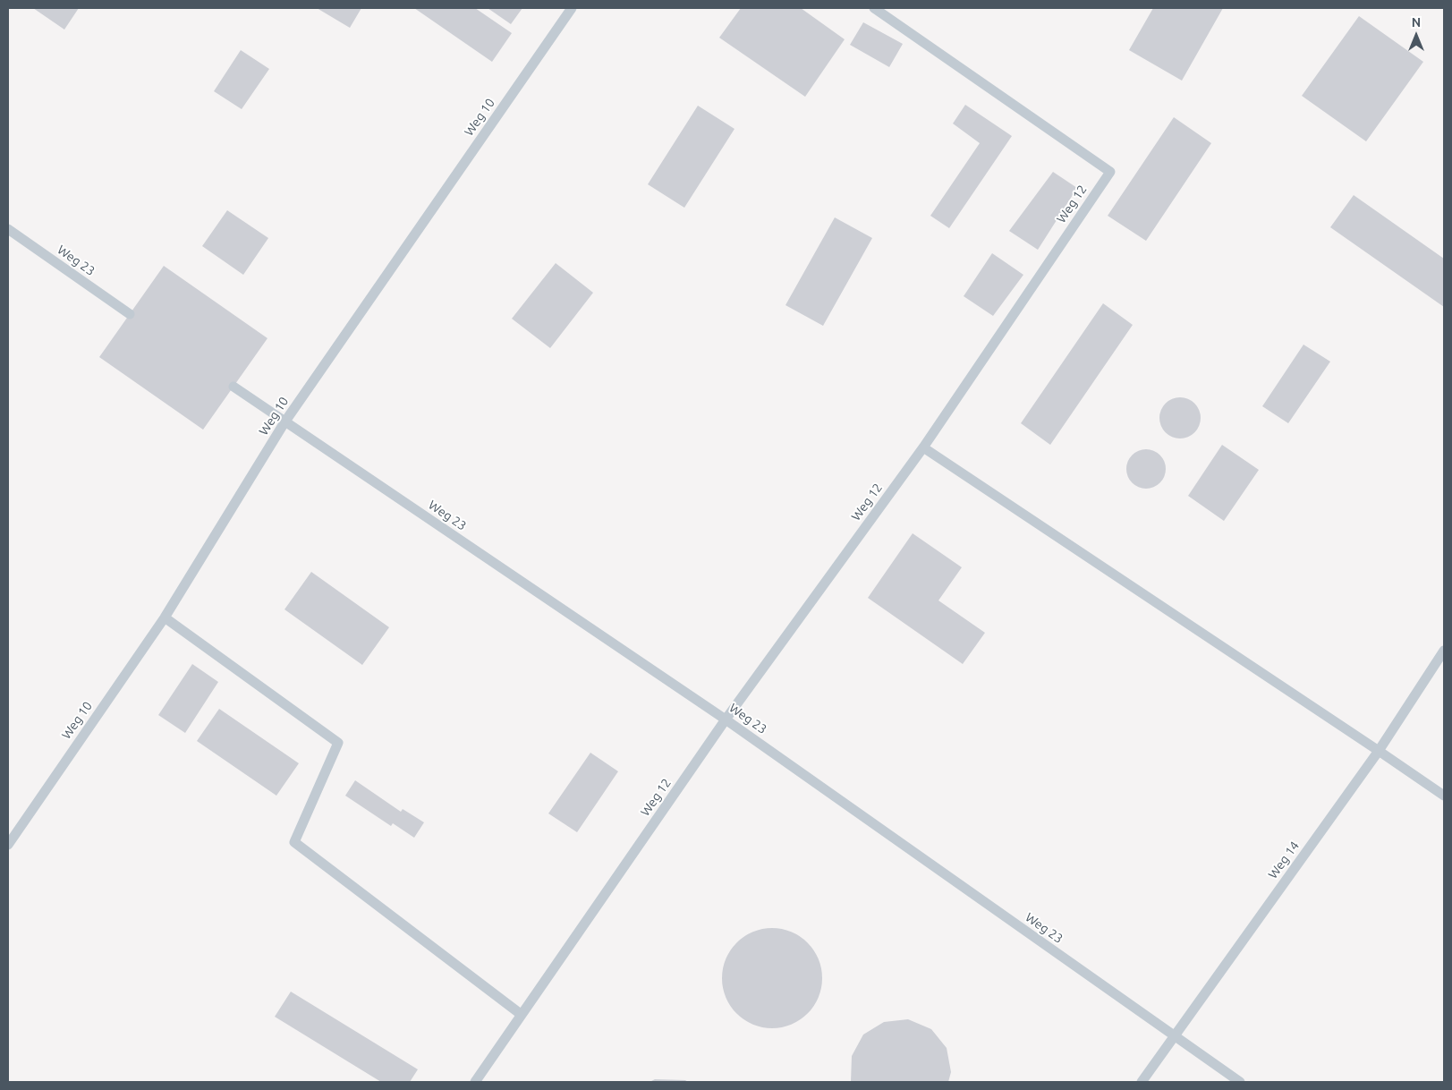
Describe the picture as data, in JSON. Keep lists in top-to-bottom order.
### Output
{
  "streets": {
    "lane": [
      "Weg 10",
      "Weg 12",
      "Weg 23",
      "Weg 14"
    ]
  },
  "crossings": [
    ["Weg 10", "Weg 23"],
    ["Weg 12", "Weg 23"],
    ["Weg 23", "Weg 14"]
  ],
  "north": "top"
}
